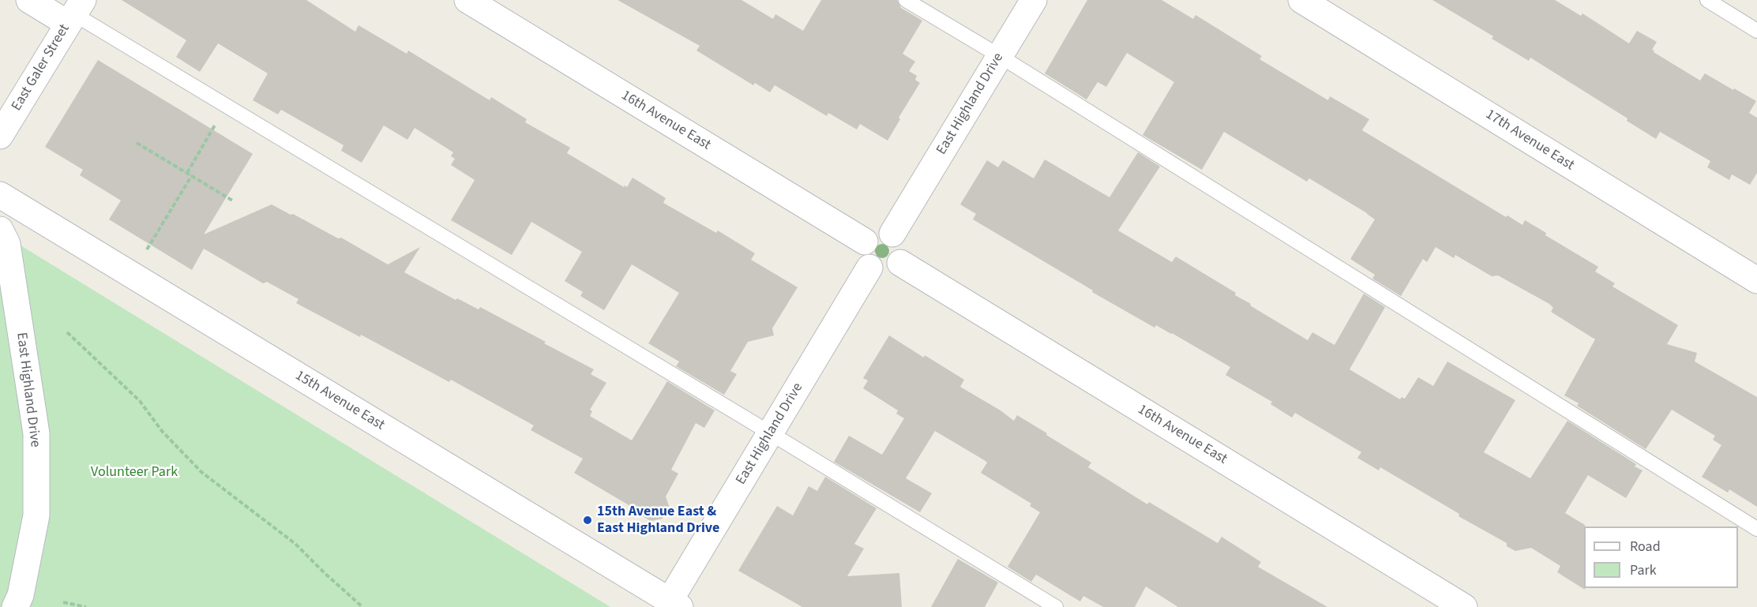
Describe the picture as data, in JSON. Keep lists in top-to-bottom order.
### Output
{
  "streets": {
    "street": [
      "East Galer Street",
      "East Highland Drive",
      "16th Avenue East",
      "17th Avenue East",
      "15th Avenue East"
    ]
  },
  "crossings": [
    ["East Highland Drive", "16th Avenue East"],
    ["East Highland Drive", "15th Avenue East"]
  ],
  "parks": ["Volunteer Park"],
  "places": ["15th Avenue East & East Highland Drive"],
  "legend": ["Road", "Park"]
}
